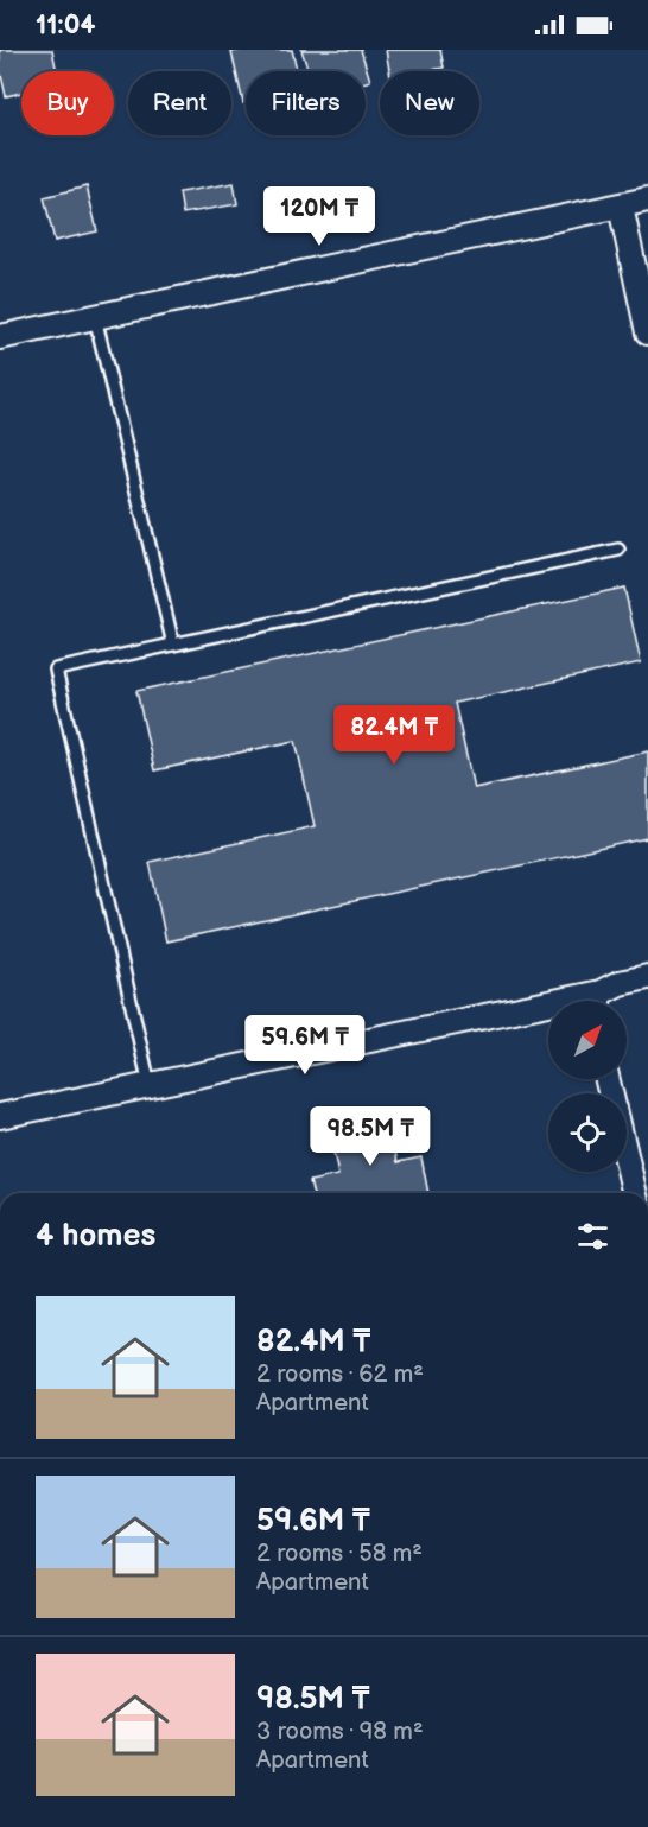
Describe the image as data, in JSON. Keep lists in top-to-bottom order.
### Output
{
  "north": "top right",
  "page": {
    "status": "11:04",
    "chip": [
      "Buy",
      "Rent",
      "Filters",
      "New"
    ],
    "price": [
      "120M ₸",
      "82.4M ₸",
      "59.6M ₸",
      "98.5M ₸"
    ],
    "heading": "4 homes",
    "list": [
      {
        "name": "82.4M ₸",
        "note": "2 rooms · 62 m² · Apartment"
      },
      {
        "name": "59.6M ₸",
        "note": "2 rooms · 58 m² · Apartment"
      },
      {
        "name": "98.5M ₸",
        "note": "3 rooms · 98 m² · Apartment"
      }
    ]
  }
}
